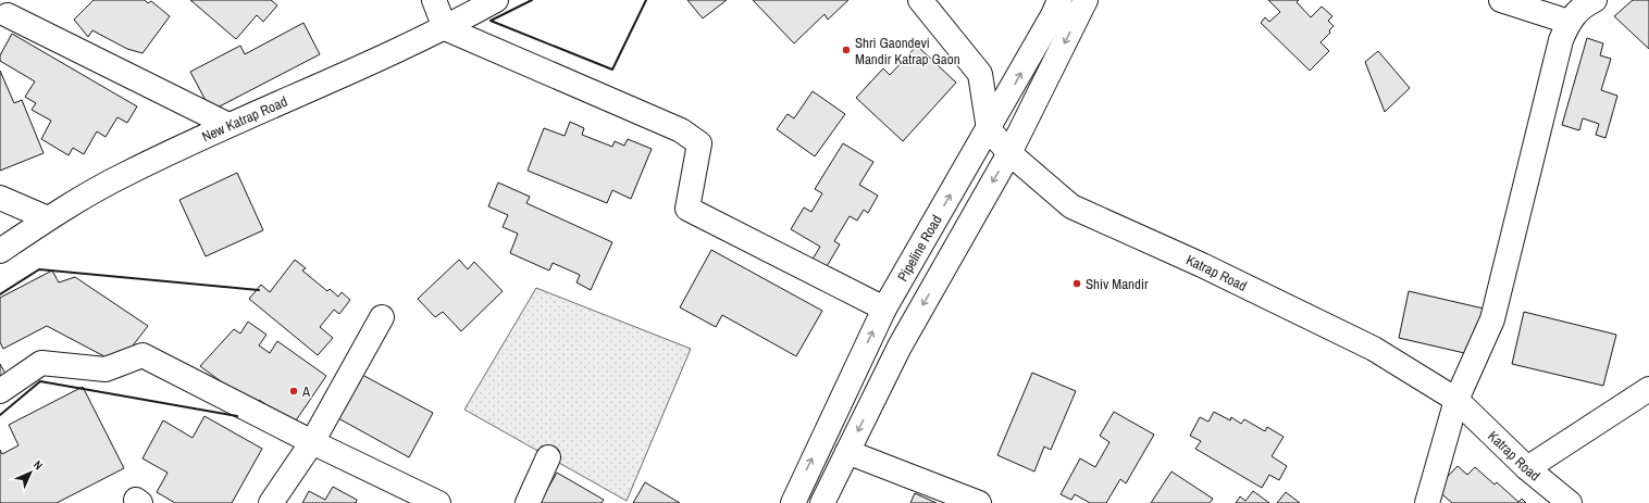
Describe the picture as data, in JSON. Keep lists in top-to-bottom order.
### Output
{
  "streets": {
    "street": ["New Katrap Road", "Pipeline Road", "Katrap Road"]
  },
  "crossings": [
    ["Pipeline Road", "Katrap Road"]
  ],
  "places": ["Shri Gaondevi Mandir Katrap Gaon", "Shiv Mandir", "A"],
  "north": "top right"
}
